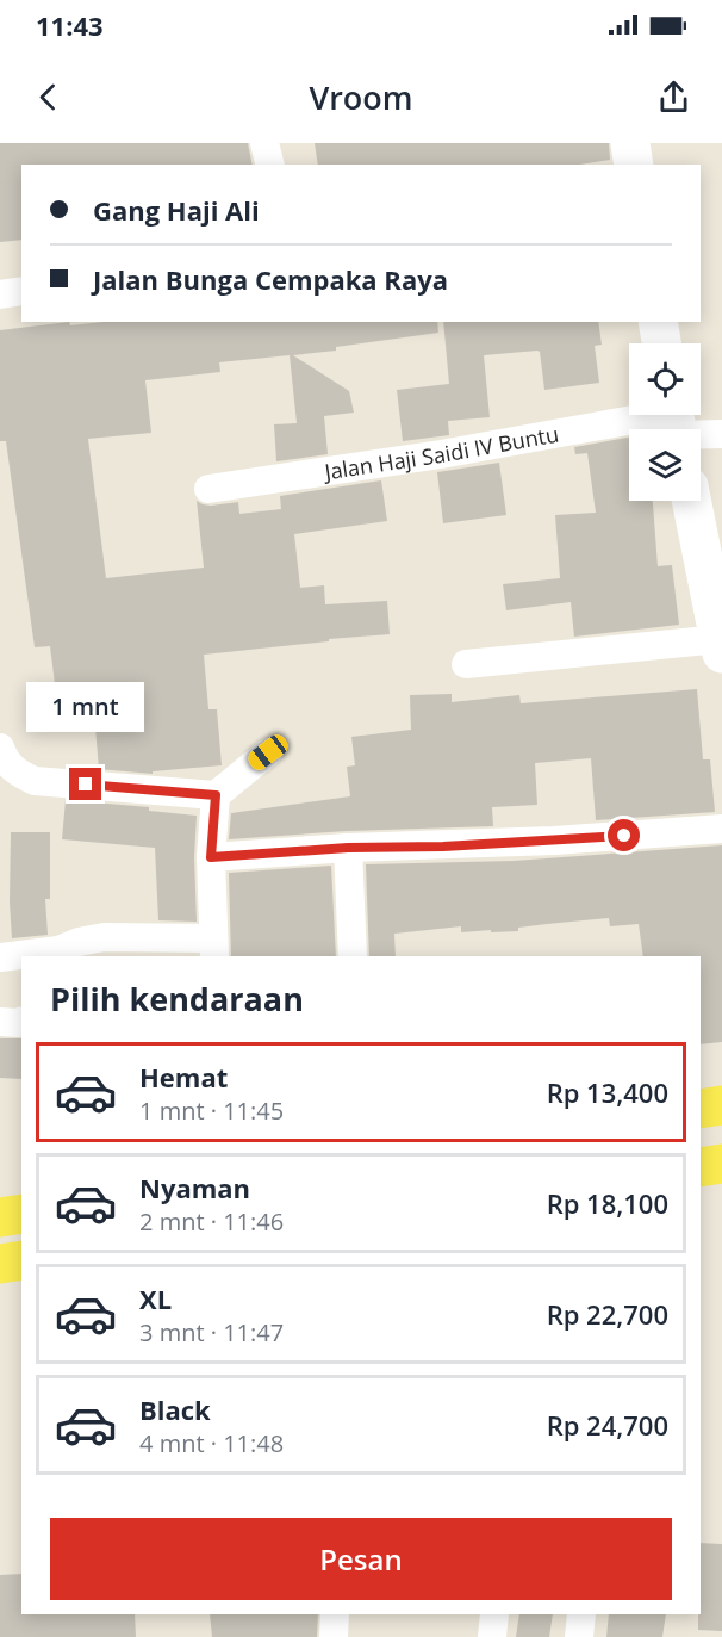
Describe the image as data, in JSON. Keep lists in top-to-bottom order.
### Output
{
  "streets": {
    "street": ["Jalan Haji Saidi IV Buntu"]
  },
  "page": {
    "status": "11:43",
    "header": "Vroom",
    "banner": ["Gang Haji Ali", "Jalan Bunga Cempaka Raya"],
    "bubble": "1 mnt",
    "heading": "Pilih kendaraan",
    "list": [
      {
        "name": "Hemat",
        "note": "1 mnt · 11:45",
        "value": "Rp 13,400"
      },
      {
        "name": "Nyaman",
        "note": "2 mnt · 11:46",
        "value": "Rp 18,100"
      },
      {
        "name": "XL",
        "note": "3 mnt · 11:47",
        "value": "Rp 22,700"
      },
      {
        "name": "Black",
        "note": "4 mnt · 11:48",
        "value": "Rp 24,700"
      }
    ],
    "buttons": "Pesan"
  }
}
